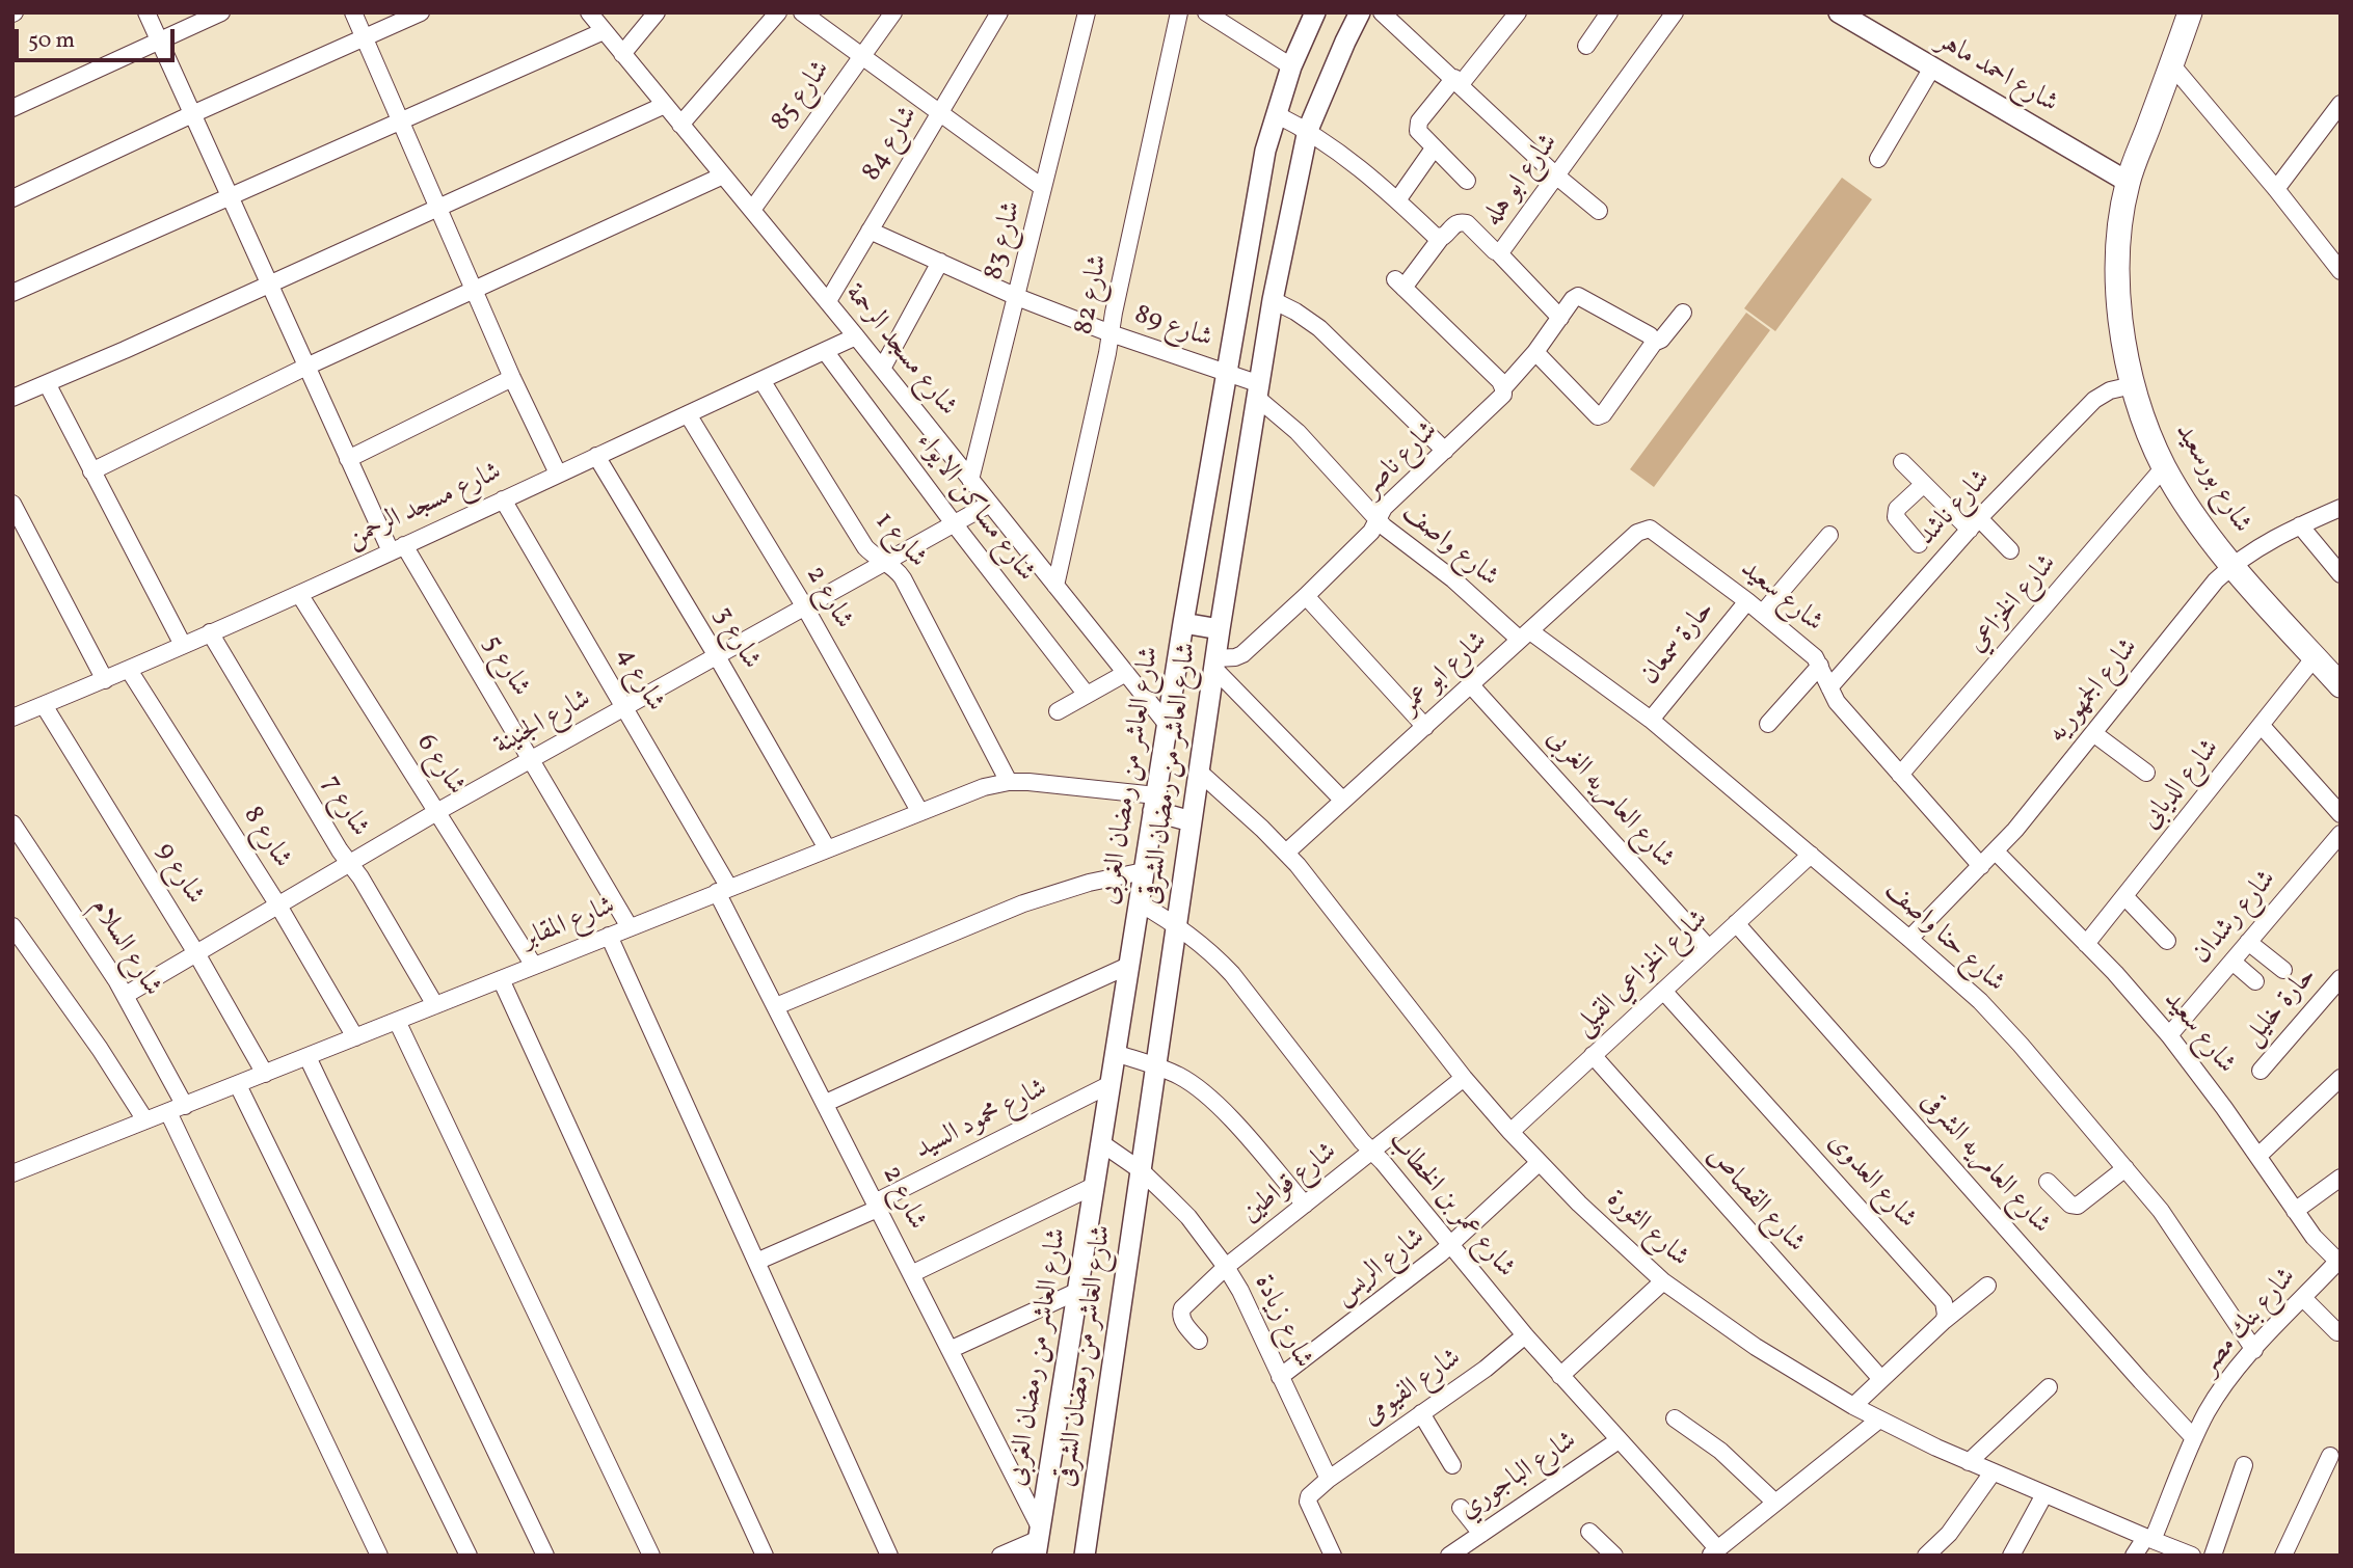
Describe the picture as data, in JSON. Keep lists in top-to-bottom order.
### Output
{
  "streets": {
    "main road": ["شارع بورسعيد"],
    "street": [
      "شارع احمد ماهر",
      "شارع 85",
      "شارع 84",
      "شارع ابو هله",
      "شارع 83",
      "شارع 82",
      "شارع 89",
      "شارع مسجد الرحمة",
      "شارع ناصر",
      "شارع مسجد الرحمن",
      "شارع مساكن الايواء",
      "شارع ناشد",
      "شارع 1",
      "شارع واصف",
      "شارع سعيد",
      "شارع 2",
      "شارع الخزاعي",
      "شارع 3",
      "حارة سمعان",
      "شارع 5",
      "شارع ابو عمر",
      "شارع 4",
      "شارع الجمهوريه",
      "شارع الجنينة",
      "شارع 6",
      "شارع العاشر من رمضان الشرقى",
      "شارع العاشر من رمضان الغربى",
      "شارع الديابى",
      "شارع العامريه الغربى",
      "شارع 7",
      "شارع 8",
      "شارع 9",
      "شارع رشدان",
      "شارع المقابر",
      "شارع حنا واصف",
      "شارع السلام",
      "شارع الخزاعي القبلى",
      "حارة خليل",
      "شارع محمود السيد",
      "شارع العامريه الشرقى",
      "شارع العدوى",
      "شارع قواطين",
      "شارع القصاص",
      "شارع عمر بن الخطاب",
      "شارع الثورة",
      "شارع الريس",
      "شارع زيادة",
      "شارع بنك مصر",
      "شارع الفيومى",
      "شارع الباجوري"
    ]
  },
  "crossings": [
    ["شارع احمد ماهر", "شارع بورسعيد"],
    ["شارع 85", "شارع مسجد الرحمة"],
    ["شارع 84", "شارع 89"],
    ["شارع 84", "شارع مسجد الرحمة"],
    ["شارع 83", "شارع 89"],
    ["شارع 83", "شارع مسجد الرحمة"],
    ["شارع 82", "شارع 89"],
    ["شارع 82", "شارع مسجد الرحمة"],
    ["شارع 89", "شارع واصف"],
    ["شارع 89", "شارع العاشر من رمضان الشرقى"],
    ["شارع 89", "شارع العاشر من رمضان الغربى"],
    ["شارع مسجد الرحمة", "شارع مسجد الرحمن"],
    ["شارع مسجد الرحمة", "شارع الجنينة"],
    ["شارع مسجد الرحمة", "شارع العاشر من رمضان الغربى"],
    ["شارع ناصر", "شارع واصف"],
    ["شارع ناصر", "شارع العاشر من رمضان الشرقى"],
    ["شارع بورسعيد", "شارع ناشد"],
    ["شارع بورسعيد", "شارع الخزاعي"],
    ["شارع بورسعيد", "شارع الجمهوريه"],
    ["شارع بورسعيد", "شارع الديابى"],
    ["شارع مسجد الرحمن", "شارع مساكن الايواء"],
    ["شارع مسجد الرحمن", "شارع 1"],
    ["شارع مسجد الرحمن", "شارع 2"],
    ["شارع مسجد الرحمن", "شارع 3"],
    ["شارع مسجد الرحمن", "شارع 5"],
    ["شارع مسجد الرحمن", "شارع 4"],
    ["شارع مسجد الرحمن", "شارع 6"],
    ["شارع مسجد الرحمن", "شارع 7"],
    ["شارع مسجد الرحمن", "شارع 8"],
    ["شارع مسجد الرحمن", "شارع 9"],
    ["شارع مساكن الايواء", "شارع الجنينة"],
    ["شارع ناشد", "شارع سعيد"],
    ["شارع 1", "شارع الجنينة"],
    ["شارع 1", "شارع المقابر"],
    ["شارع واصف", "شارع ابو عمر"],
    ["شارع واصف", "شارع العاشر من رمضان الشرقى"],
    ["شارع واصف", "شارع حنا واصف"],
    ["شارع سعيد", "شارع الخزاعي"],
    ["شارع سعيد", "حارة سمعان"],
    ["شارع سعيد", "شارع ابو عمر"],
    ["شارع سعيد", "شارع الجمهوريه"],
    ["شارع سعيد", "شارع الديابى"],
    ["شارع سعيد", "شارع رشدان"],
    ["شارع سعيد", "شارع بنك مصر"],
    ["شارع 2", "شارع 4"],
    ["شارع 2", "شارع الجنينة"],
    ["شارع 2", "شارع العاشر من رمضان الغربى"],
    ["شارع 2", "شارع المقابر"],
    ["شارع 2", "شارع محمود السيد"],
    ["شارع 3", "شارع الجنينة"],
    ["شارع 3", "شارع المقابر"],
    ["حارة سمعان", "شارع حنا واصف"],
    ["شارع 5", "شارع الجنينة"],
    ["شارع 5", "شارع المقابر"],
    ["شارع ابو عمر", "شارع العامريه الغربى"],
    ["شارع ابو عمر", "شارع حنا واصف"],
    ["شارع ابو عمر", "شارع الثورة"],
    ["شارع 4", "شارع الجنينة"],
    ["شارع 4", "شارع المقابر"],
    ["شارع الجمهوريه", "شارع حنا واصف"],
    ["شارع الجنينة", "شارع 6"],
    ["شارع الجنينة", "شارع 7"],
    ["شارع الجنينة", "شارع 8"],
    ["شارع الجنينة", "شارع 9"],
    ["شارع الجنينة", "شارع السلام"],
    ["شارع 6", "شارع المقابر"],
    ["شارع العاشر من رمضان الشرقى", "شارع عمر بن الخطاب"],
    ["شارع العاشر من رمضان الشرقى", "شارع الثورة"],
    ["شارع العاشر من رمضان الشرقى", "شارع زيادة"],
    ["شارع العاشر من رمضان الغربى", "شارع المقابر"],
    ["شارع العاشر من رمضان الغربى", "شارع محمود السيد"],
    ["شارع العاشر من رمضان الغربى", "شارع عمر بن الخطاب"],
    ["شارع العاشر من رمضان الغربى", "شارع زيادة"],
    ["شارع العامريه الغربى", "شارع الخزاعي القبلى"],
    ["شارع 7", "شارع المقابر"],
    ["شارع 8", "شارع المقابر"],
    ["شارع 9", "شارع المقابر"],
    ["شارع المقابر", "شارع السلام"],
    ["شارع حنا واصف", "شارع الخزاعي القبلى"],
    ["شارع حنا واصف", "شارع بنك مصر"],
    ["شارع الخزاعي القبلى", "شارع العامريه الشرقى"],
    ["شارع الخزاعي القبلى", "شارع العدوى"],
    ["شارع الخزاعي القبلى", "شارع القصاص"],
    ["شارع الخزاعي القبلى", "شارع الثورة"],
    ["شارع العامريه الشرقى", "شارع بنك مصر"],
    ["شارع قواطين", "شارع عمر بن الخطاب"],
    ["شارع قواطين", "شارع الثورة"],
    ["شارع قواطين", "شارع زيادة"],
    ["شارع عمر بن الخطاب", "شارع الريس"],
    ["شارع عمر بن الخطاب", "شارع الفيومى"],
    ["شارع عمر بن الخطاب", "شارع الباجوري"],
    ["شارع الثورة", "شارع الريس"],
    ["شارع الثورة", "شارع بنك مصر"],
    ["شارع الريس", "شارع زيادة"],
    ["شارع زيادة", "شارع الفيومى"]
  ],
  "scale_bar": "50 m"
}
